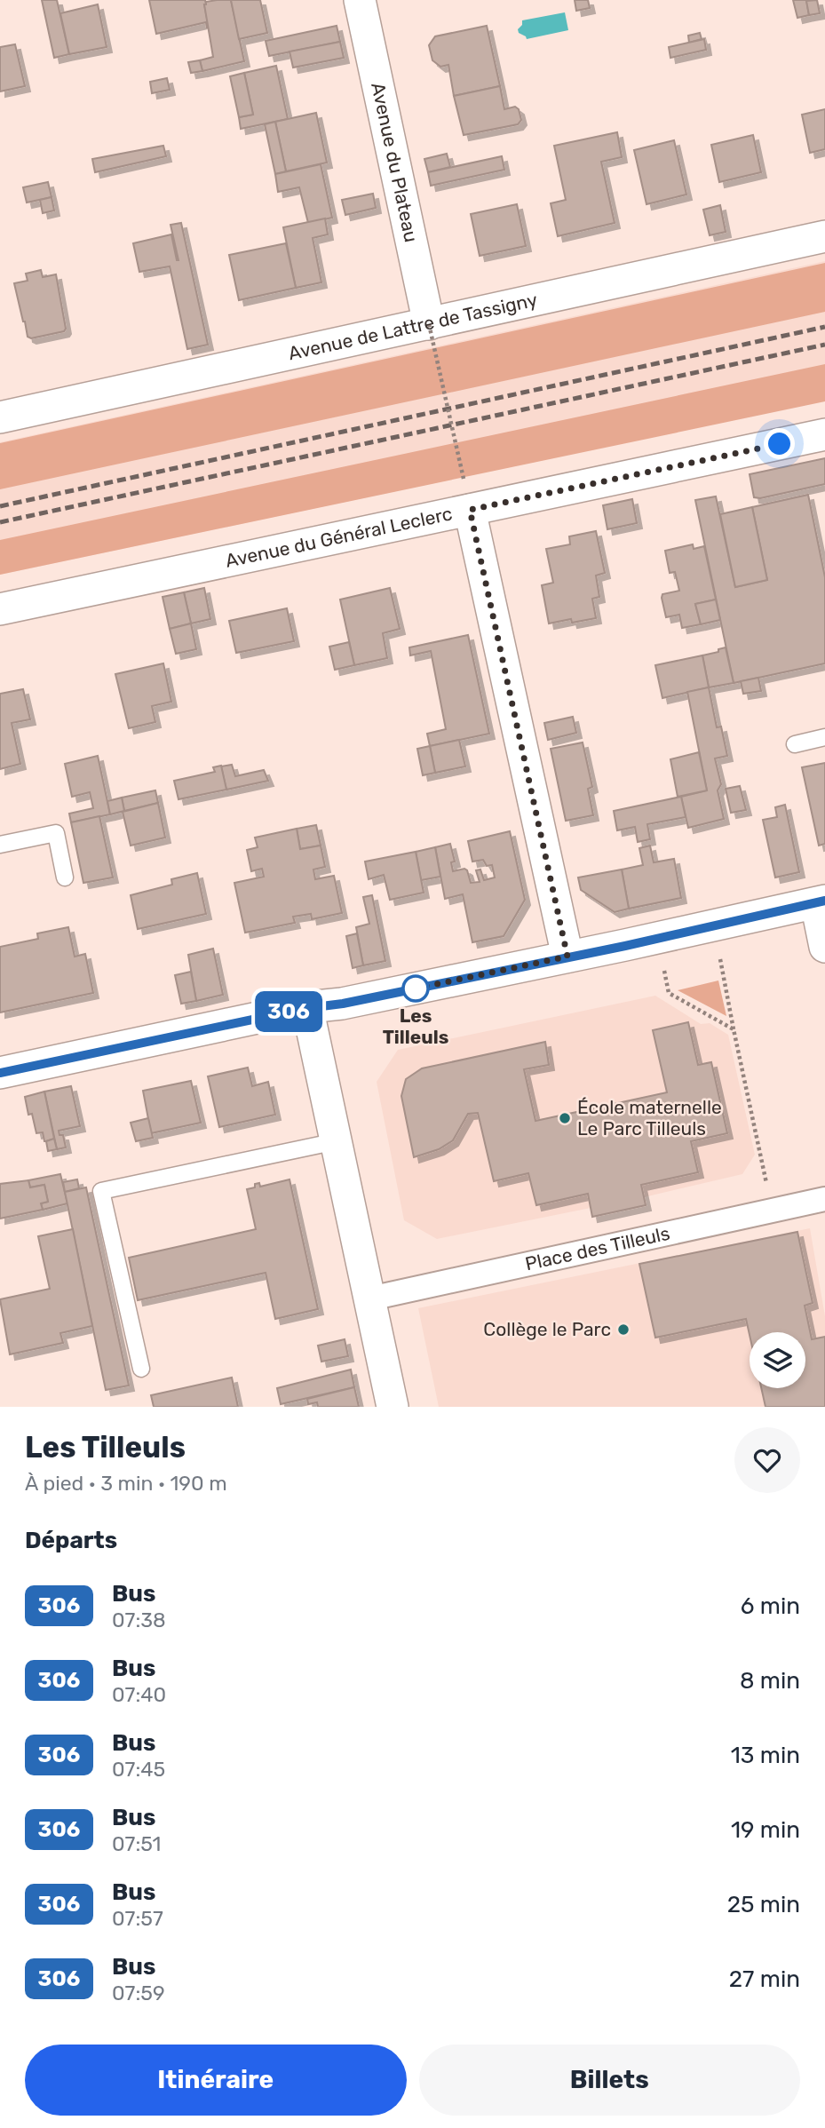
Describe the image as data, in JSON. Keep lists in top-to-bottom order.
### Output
{
  "streets": {
    "street": [
      "Avenue du Plateau",
      "Avenue de Lattre de Tassigny",
      "Avenue du Général Leclerc",
      "Place des Tilleuls"
    ]
  },
  "crossings": [
    ["Avenue du Plateau", "Avenue de Lattre de Tassigny"]
  ],
  "places": ["Les Tilleuls", "École maternelle Le Parc Tilleuls", "Collège le Parc"],
  "lines": ["bus line 306"],
  "page": {
    "on_map": "306",
    "heading": [
      ["Les Tilleuls", "À pied · 3 min · 190 m"],
      "Départs"
    ],
    "list": [
      {
        "mark": "306",
        "name": "Bus",
        "note": "07:38",
        "value": "6 min"
      },
      {
        "mark": "306",
        "name": "Bus",
        "note": "07:40",
        "value": "8 min"
      },
      {
        "mark": "306",
        "name": "Bus",
        "note": "07:45",
        "value": "13 min"
      },
      {
        "mark": "306",
        "name": "Bus",
        "note": "07:51",
        "value": "19 min"
      },
      {
        "mark": "306",
        "name": "Bus",
        "note": "07:57",
        "value": "25 min"
      },
      {
        "mark": "306",
        "name": "Bus",
        "note": "07:59",
        "value": "27 min"
      }
    ],
    "buttons": ["Itinéraire", "Billets"]
  }
}
